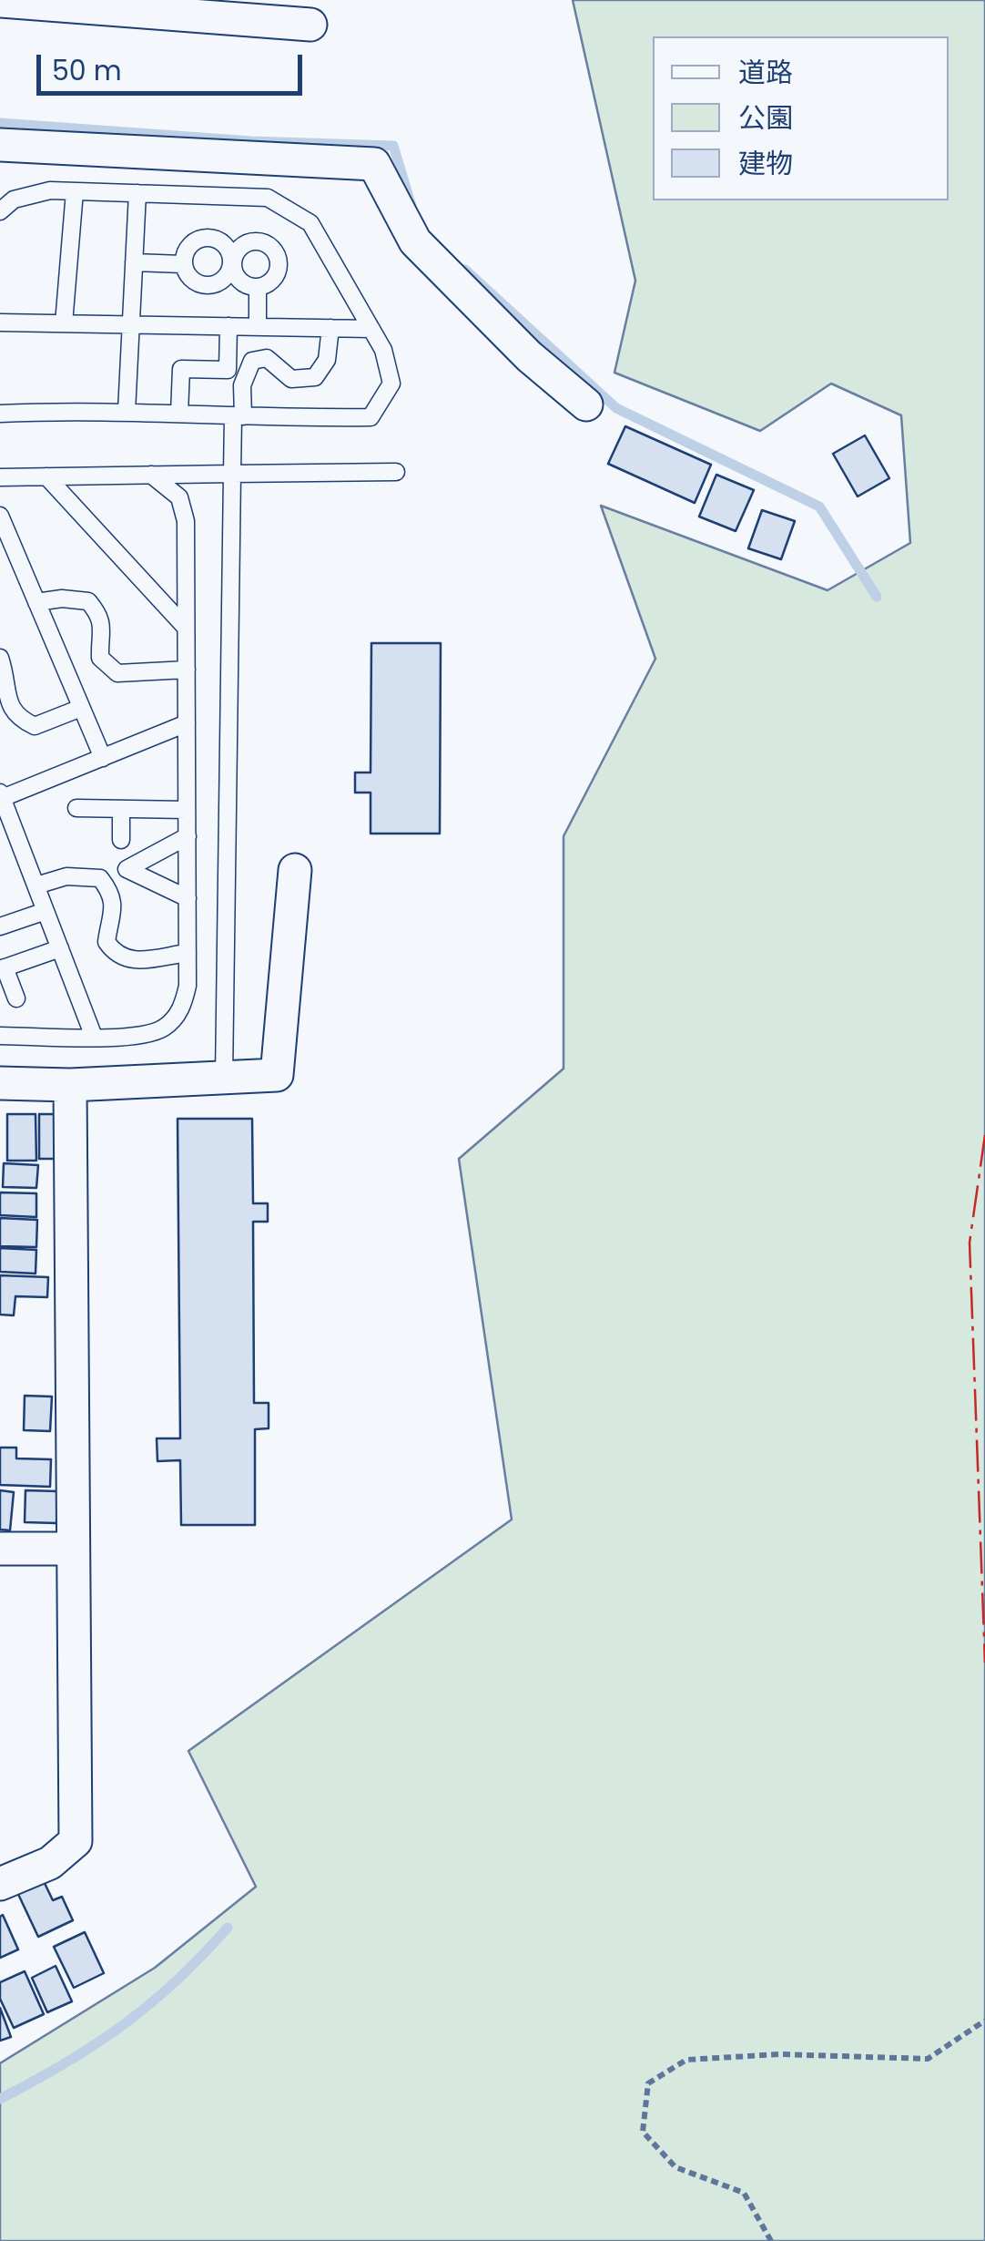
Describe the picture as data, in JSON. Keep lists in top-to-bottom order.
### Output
{
  "legend": ["道路", "公園", "建物"],
  "scale_bar": "50 m"
}
